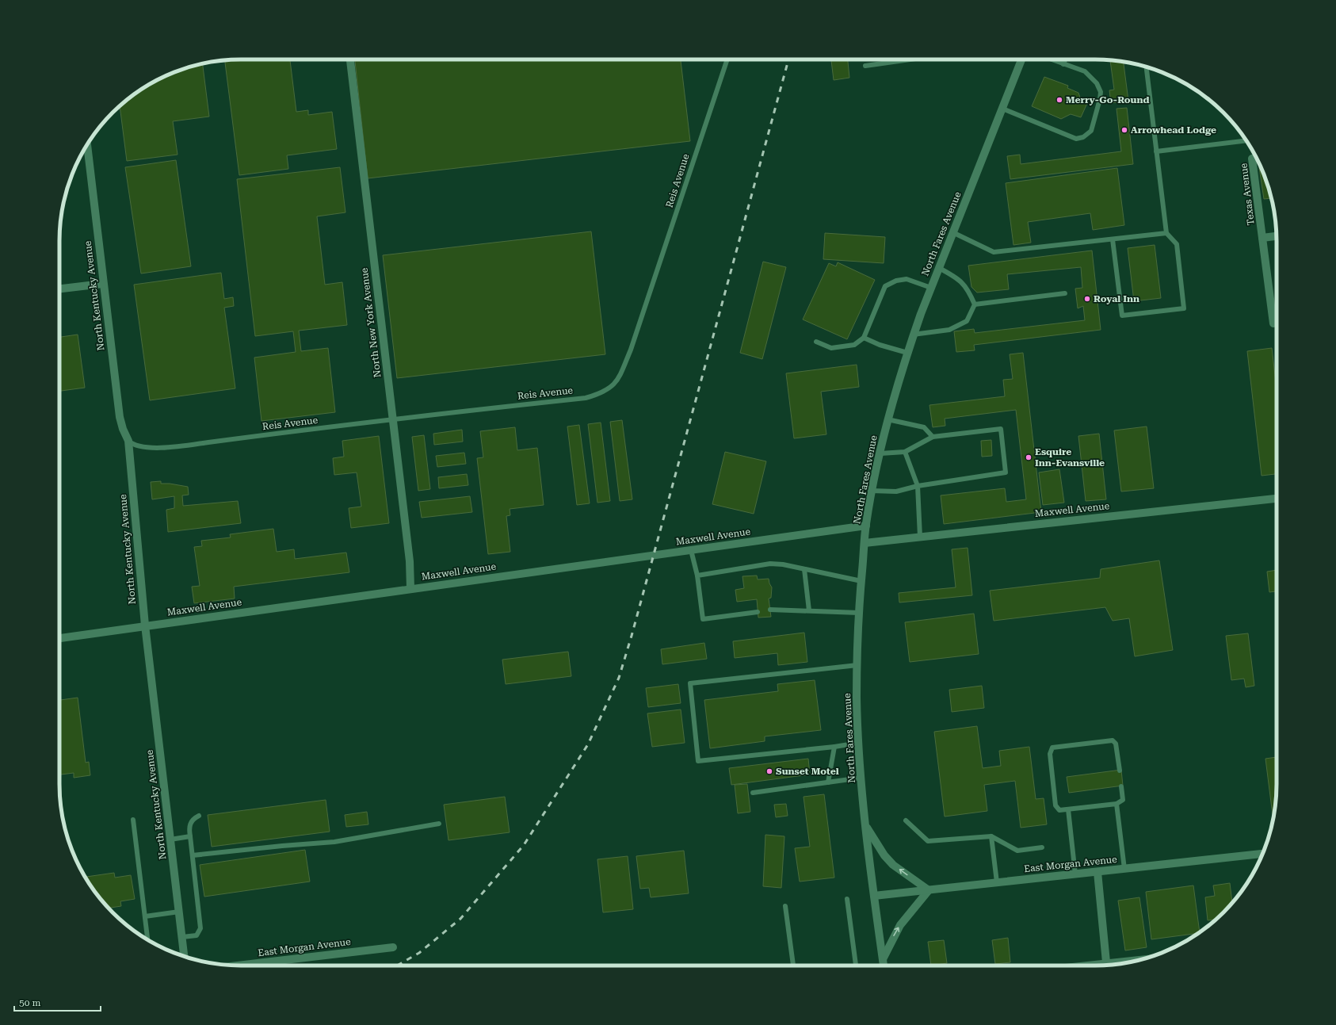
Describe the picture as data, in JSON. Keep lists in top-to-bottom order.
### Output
{
  "streets": {
    "street": [
      "Texas Avenue",
      "North Fares Avenue",
      "North Kentucky Avenue",
      "North New York Avenue",
      "Maxwell Avenue",
      "East Morgan Avenue"
    ],
    "lane": ["Reis Avenue"]
  },
  "crossings": [
    ["Reis Avenue", "North Kentucky Avenue"],
    ["Reis Avenue", "North New York Avenue"],
    ["North Fares Avenue", "Maxwell Avenue"],
    ["North Fares Avenue", "East Morgan Avenue"],
    ["North Kentucky Avenue", "Maxwell Avenue"],
    ["North New York Avenue", "Maxwell Avenue"]
  ],
  "places": [
    "Merry-Go-Round",
    "Arrowhead Lodge",
    "Royal Inn",
    "Esquire Inn-Evansville",
    "Sunset Motel"
  ],
  "scale_bar": "50 m"
}
